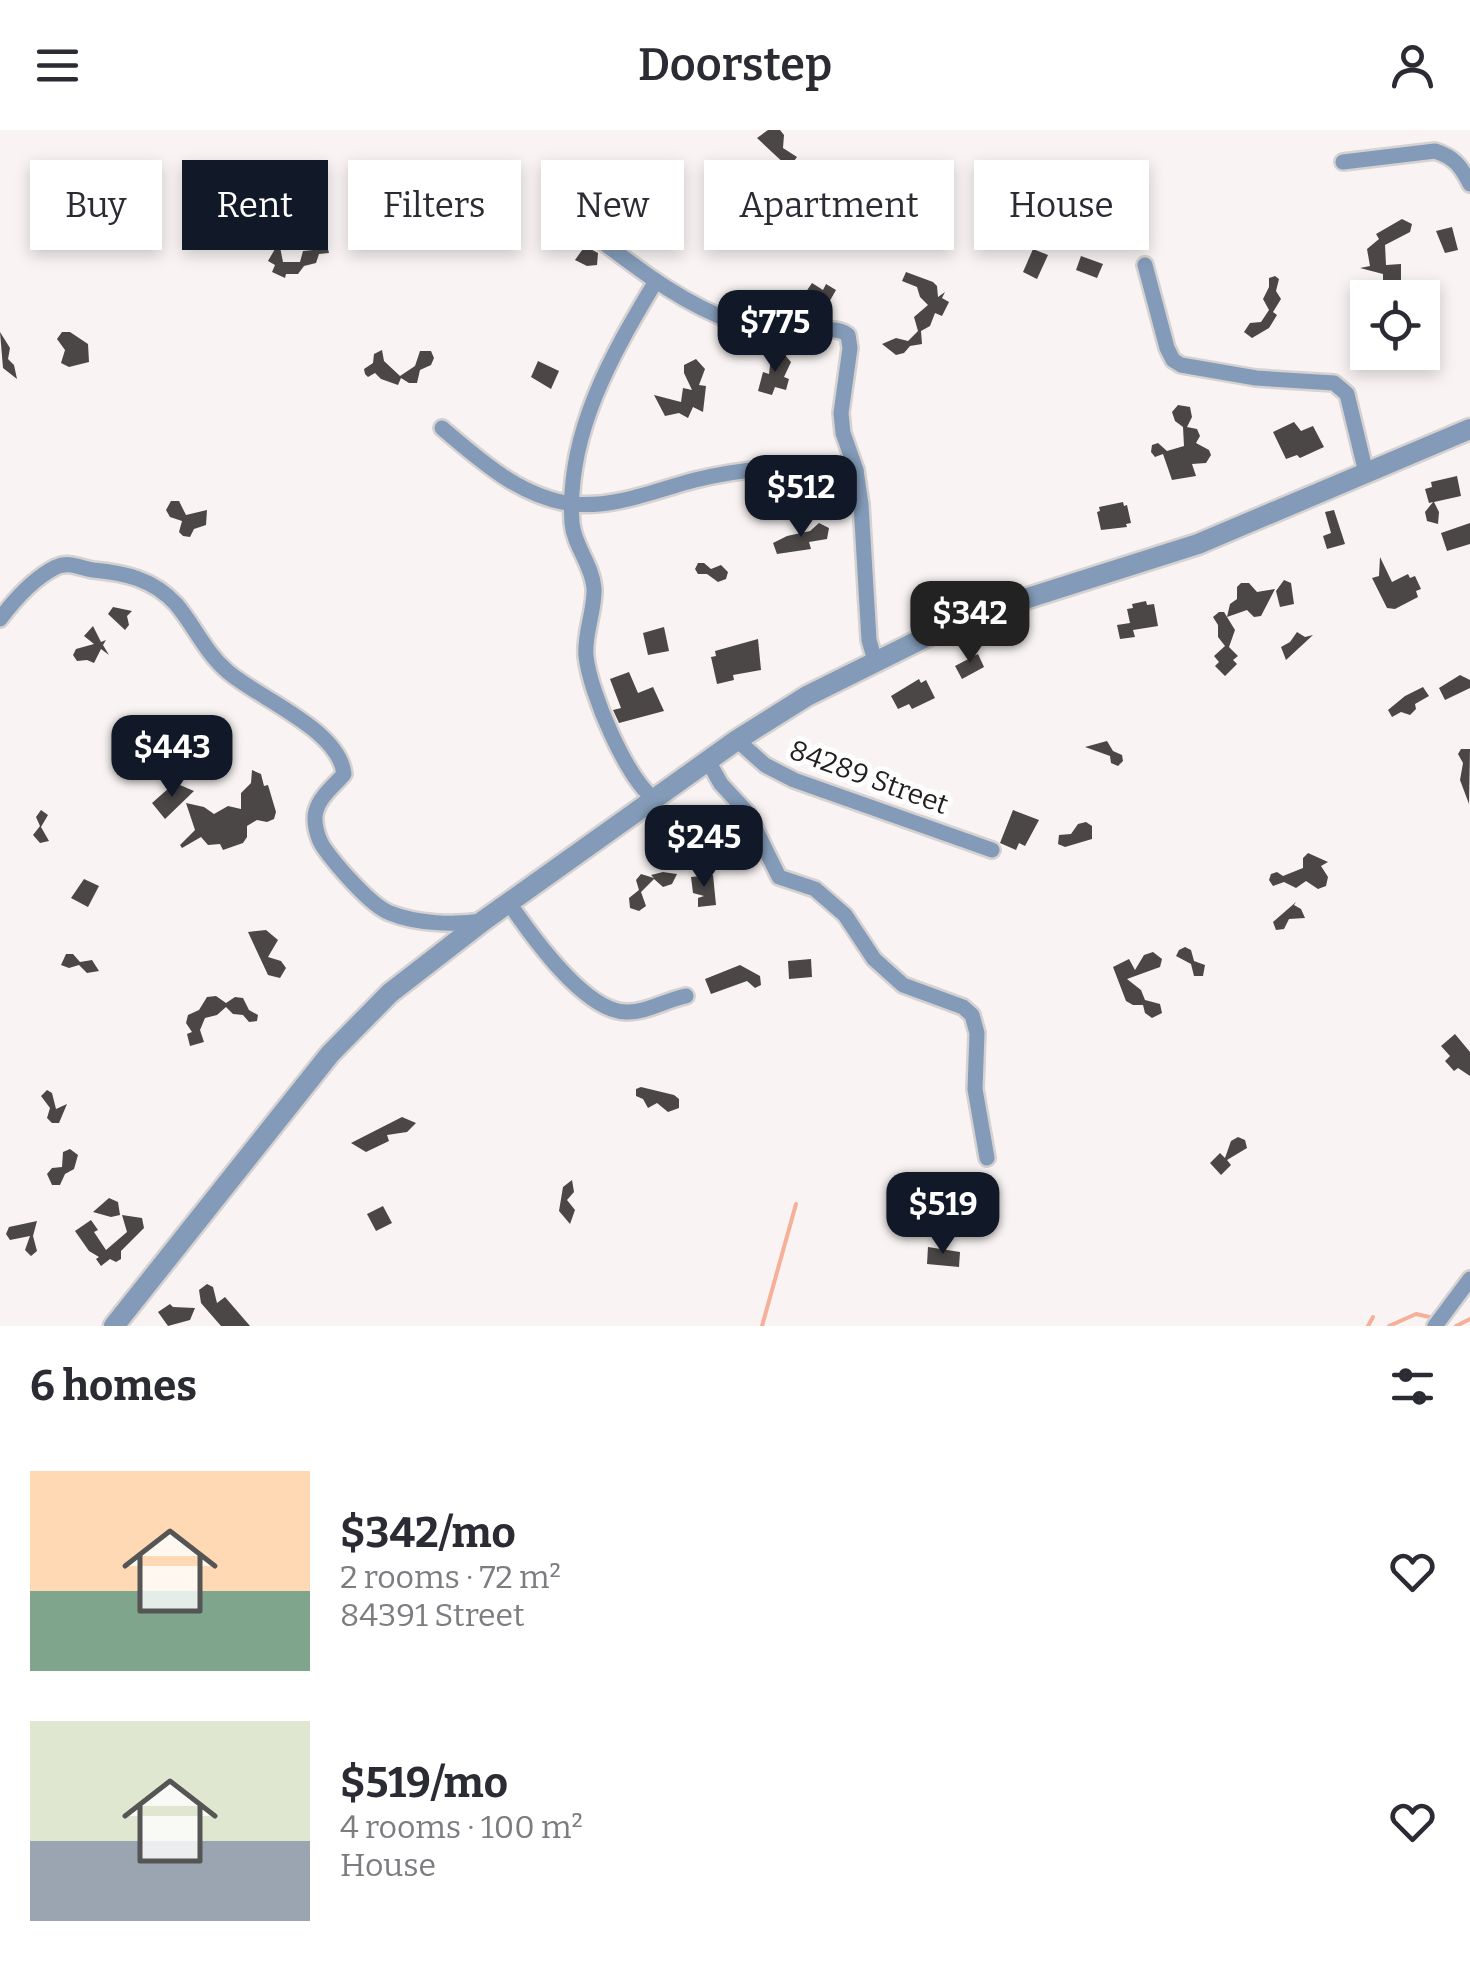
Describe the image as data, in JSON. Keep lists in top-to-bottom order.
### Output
{
  "streets": {
    "street": ["84289 Street"]
  },
  "page": {
    "header": "Doorstep",
    "chip": [
      "Buy",
      "Rent",
      "Filters",
      "New",
      "Apartment",
      "House"
    ],
    "price": [
      "$775",
      "$512",
      "$342",
      "$443",
      "$245",
      "$519"
    ],
    "heading": "6 homes",
    "list": [
      {
        "name": "$342/mo",
        "note": "2 rooms · 72 m² · 84391 Street"
      },
      {
        "name": "$519/mo",
        "note": "4 rooms · 100 m² · House"
      }
    ]
  }
}
